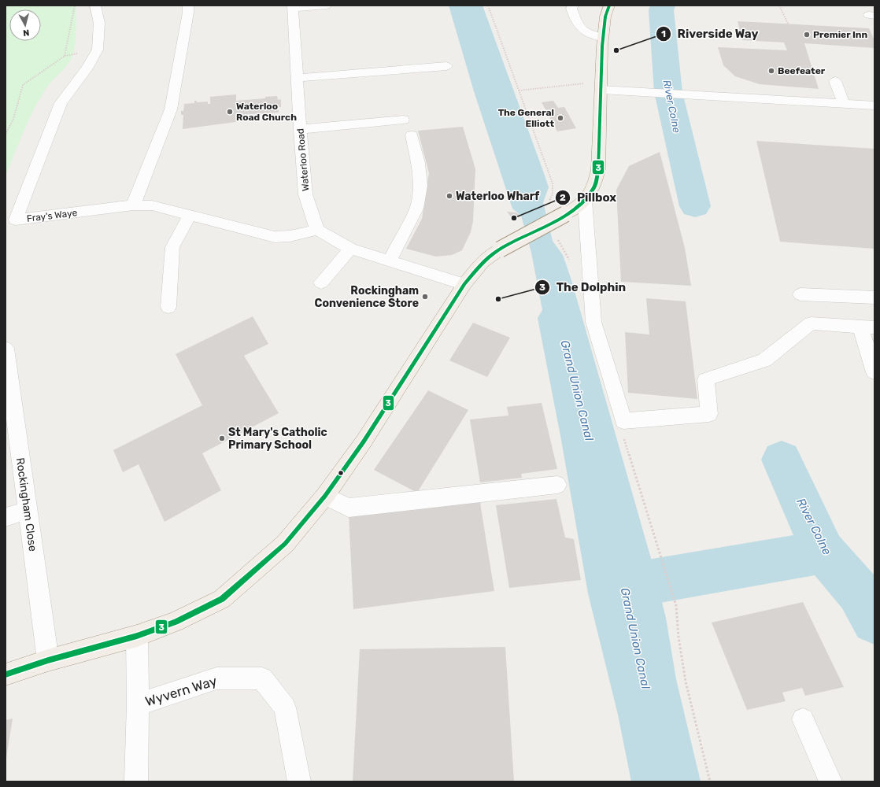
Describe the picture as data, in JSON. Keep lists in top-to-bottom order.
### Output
{
  "streets": {
    "street": [
      "Waterloo Road",
      "Fray's Waye",
      "Rockingham Close",
      "Wyvern Way"
    ]
  },
  "crossings": [
    ["Waterloo Road", "Fray's Waye"]
  ],
  "water": ["River Colne", "Grand Union Canal"],
  "places": [
    "Premier Inn",
    "Riverside Way",
    "Beefeater",
    "Waterloo Road Church",
    "The General Elliott",
    "Waterloo Wharf",
    "Pillbox",
    "Rockingham Convenience Store",
    "The Dolphin",
    "St Mary's Catholic Primary School"
  ],
  "lines": ["transit line 3"],
  "north": "bottom"
}
